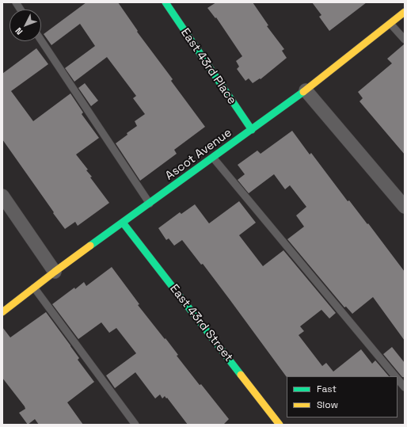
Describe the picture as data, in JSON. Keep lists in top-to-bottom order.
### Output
{
  "streets": {
    "street": ["East 43rd Place", "Ascot Avenue", "East 43rd Street"]
  },
  "crossings": [
    ["East 43rd Place", "Ascot Avenue"],
    ["Ascot Avenue", "East 43rd Street"]
  ],
  "legend": ["Fast", "Slow"],
  "north": "bottom left"
}
